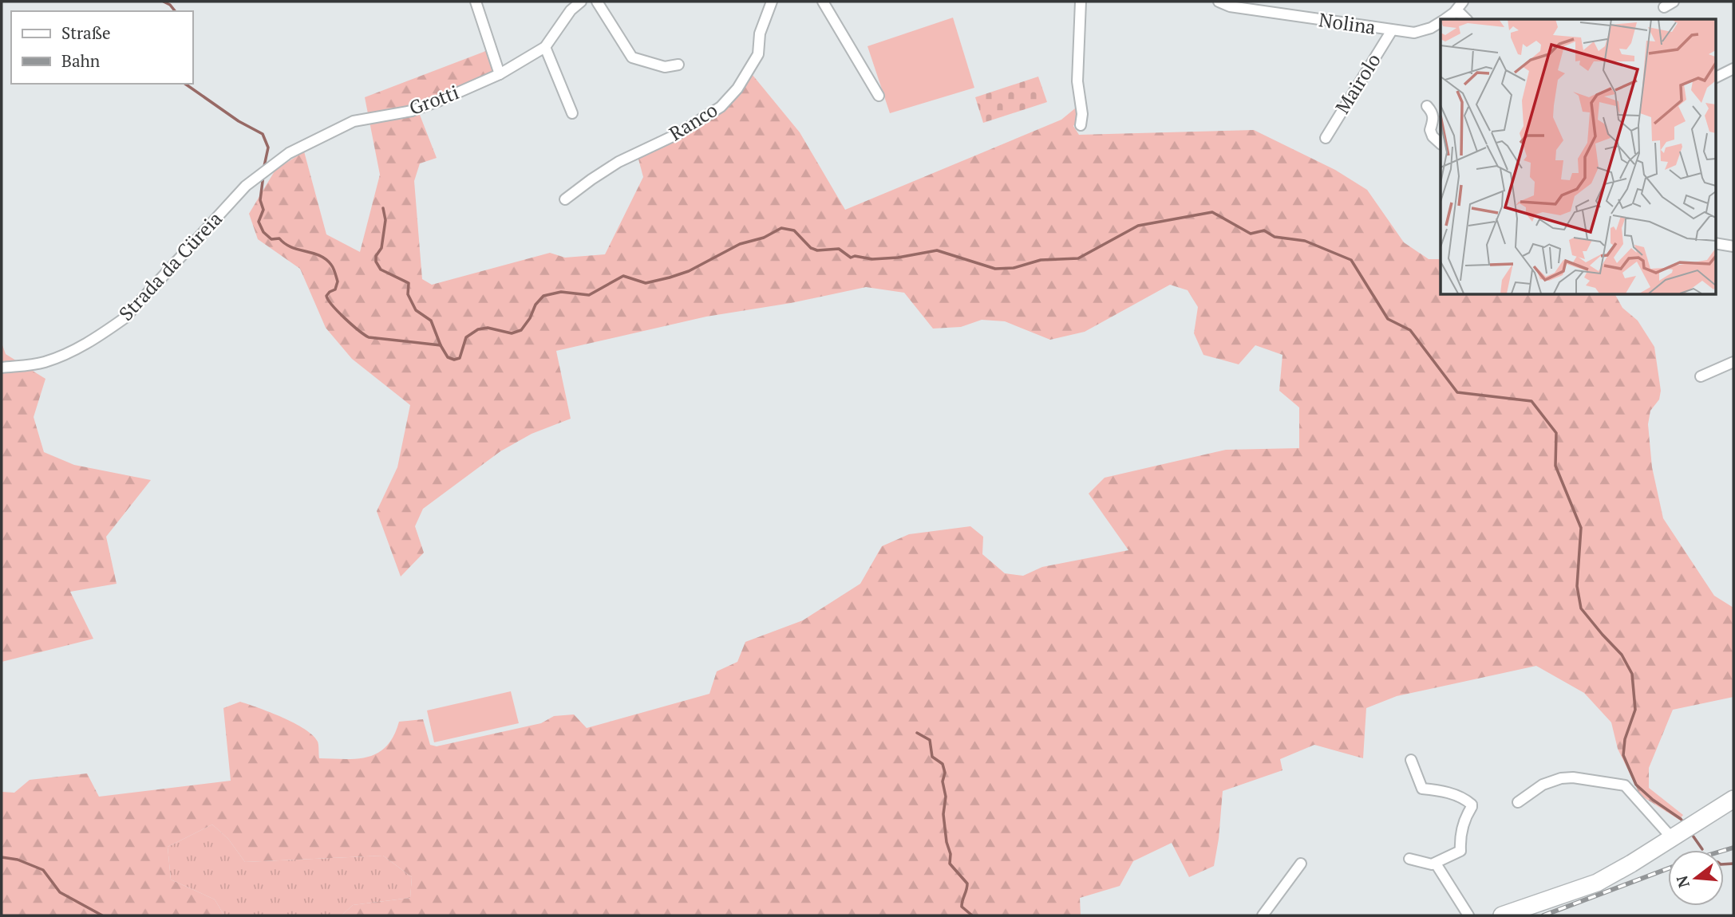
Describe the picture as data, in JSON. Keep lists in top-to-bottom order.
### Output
{
  "streets": {
    "street": [
      "Nolina",
      "Mairolo",
      "Grotti",
      "Ranco",
      "Strada da Cüreia"
    ]
  },
  "crossings": [
    ["Nolina", "Mairolo"],
    ["Grotti", "Strada da Cüreia"]
  ],
  "legend": ["Straße", "Bahn"],
  "north": "left"
}
